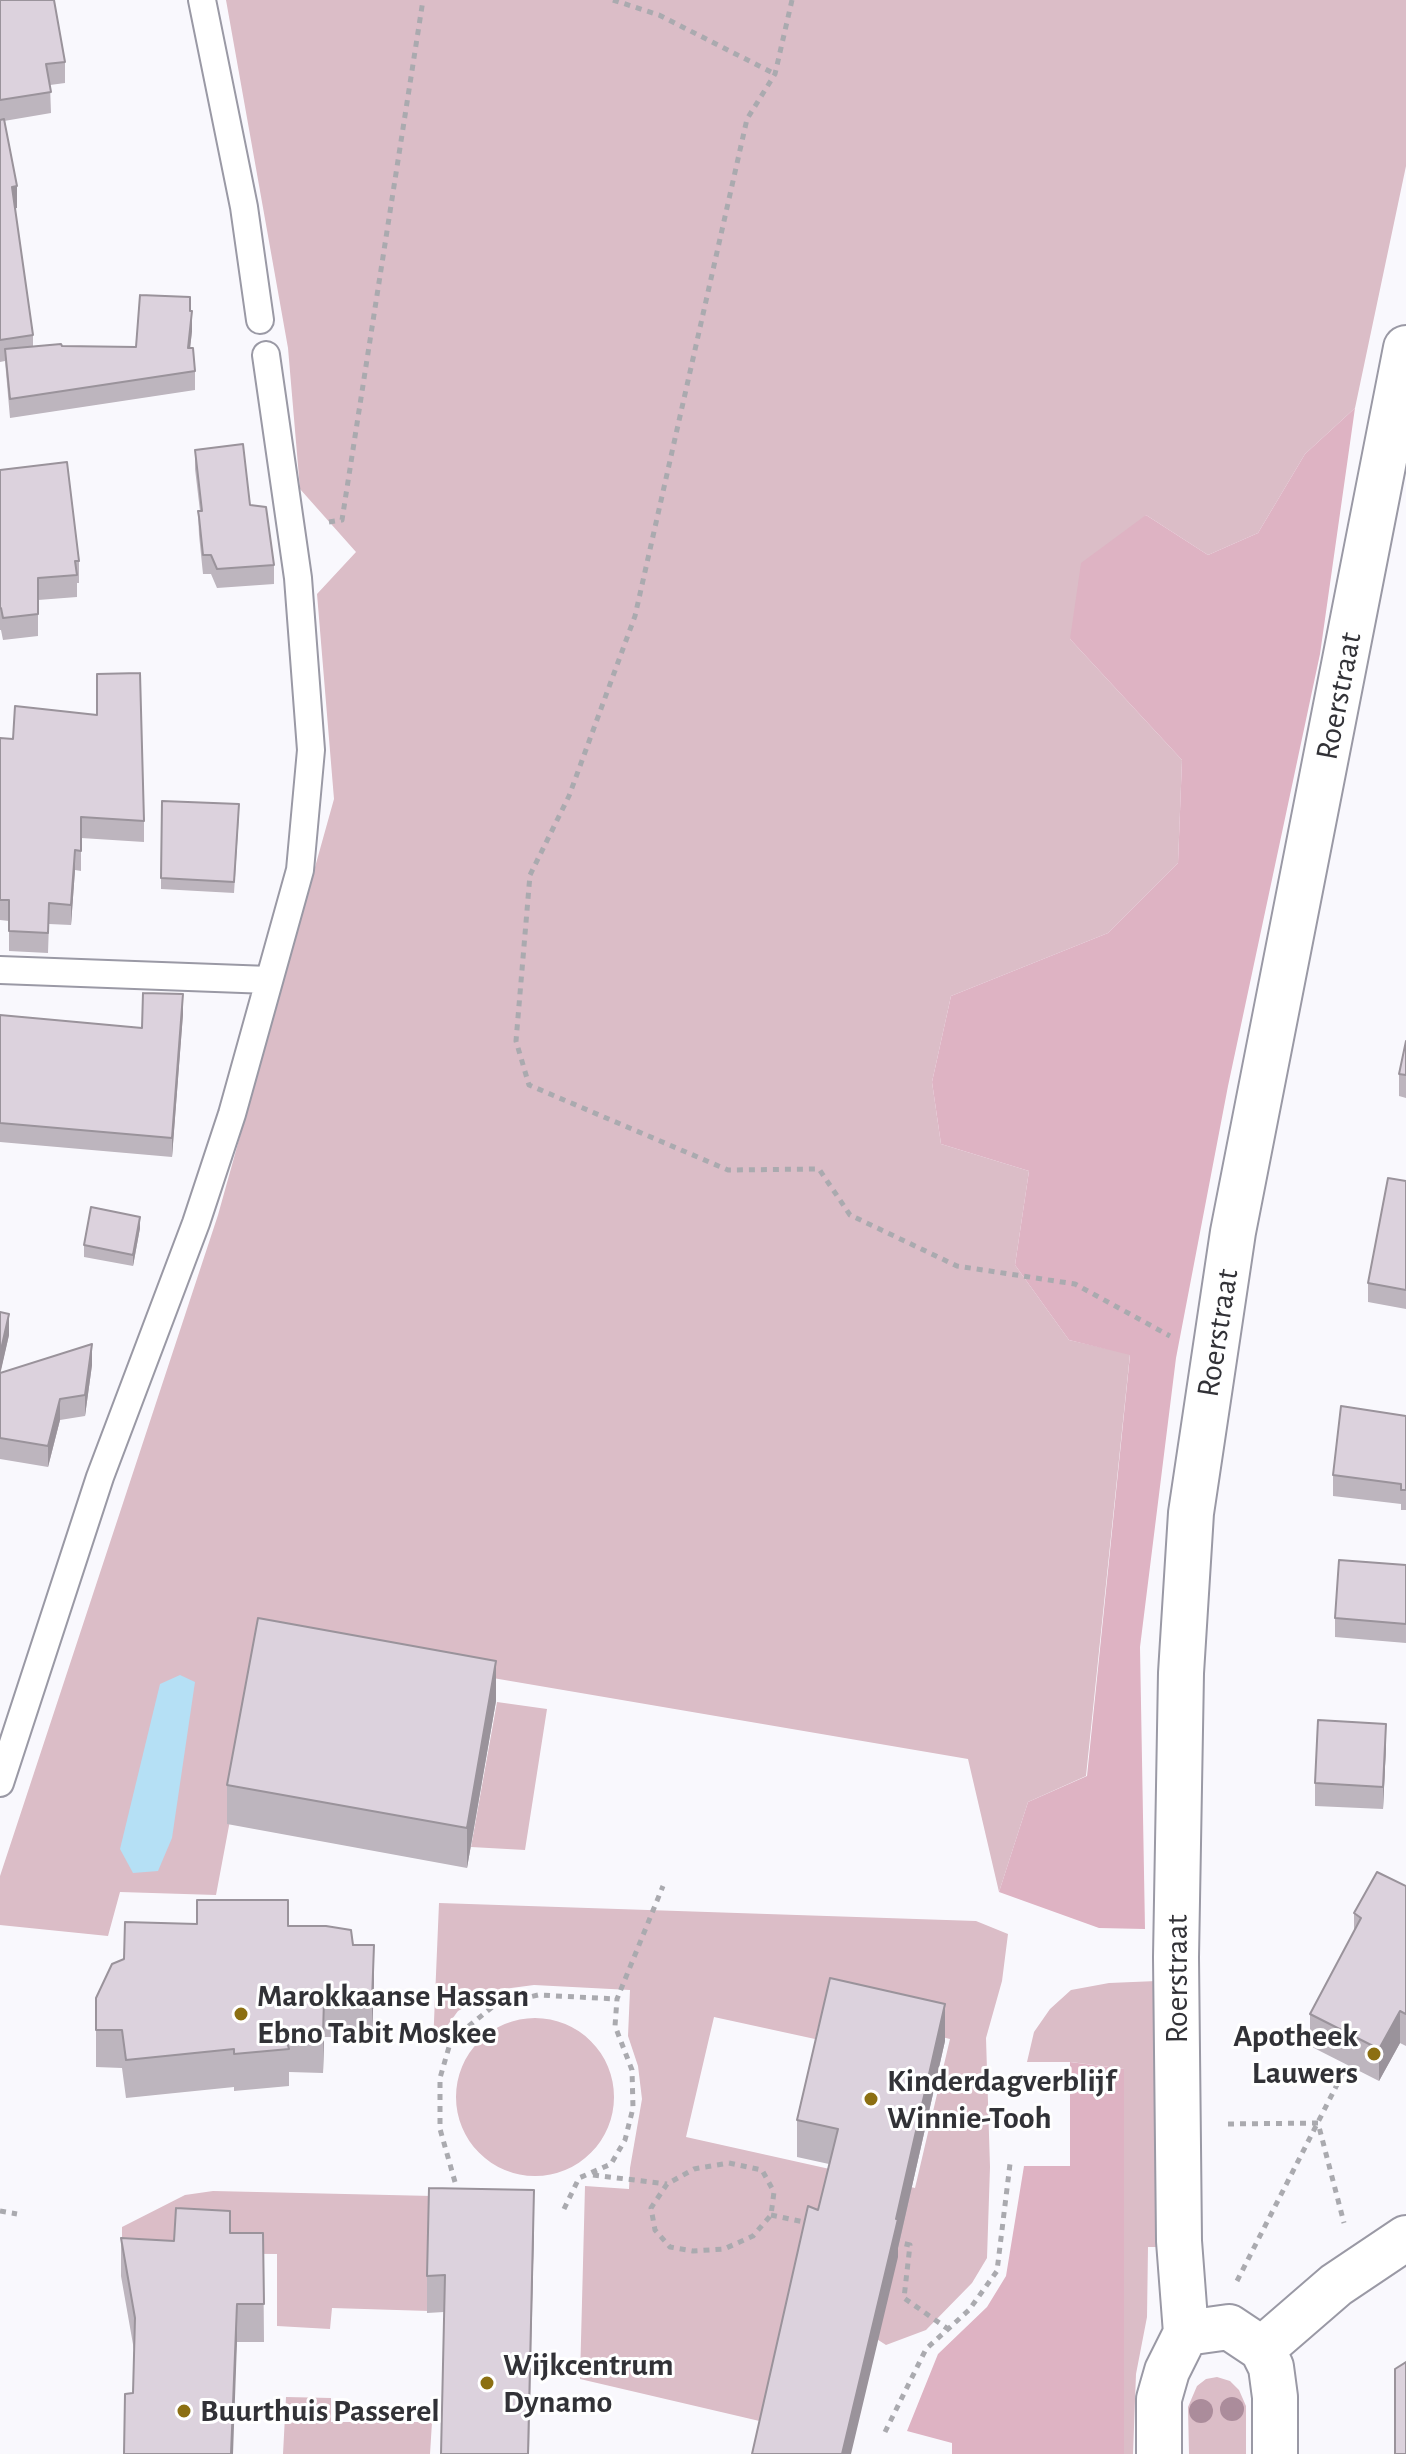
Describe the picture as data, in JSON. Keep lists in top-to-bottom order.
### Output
{
  "streets": {
    "street": ["Roerstraat"]
  },
  "places": [
    "Marokkaanse Hassan Ebno Tabit Moskee",
    "Apotheek Lauwers",
    "Kinderdagverblijf Winnie-Tooh",
    "Wijkcentrum Dynamo",
    "Buurthuis Passerel"
  ]
}
